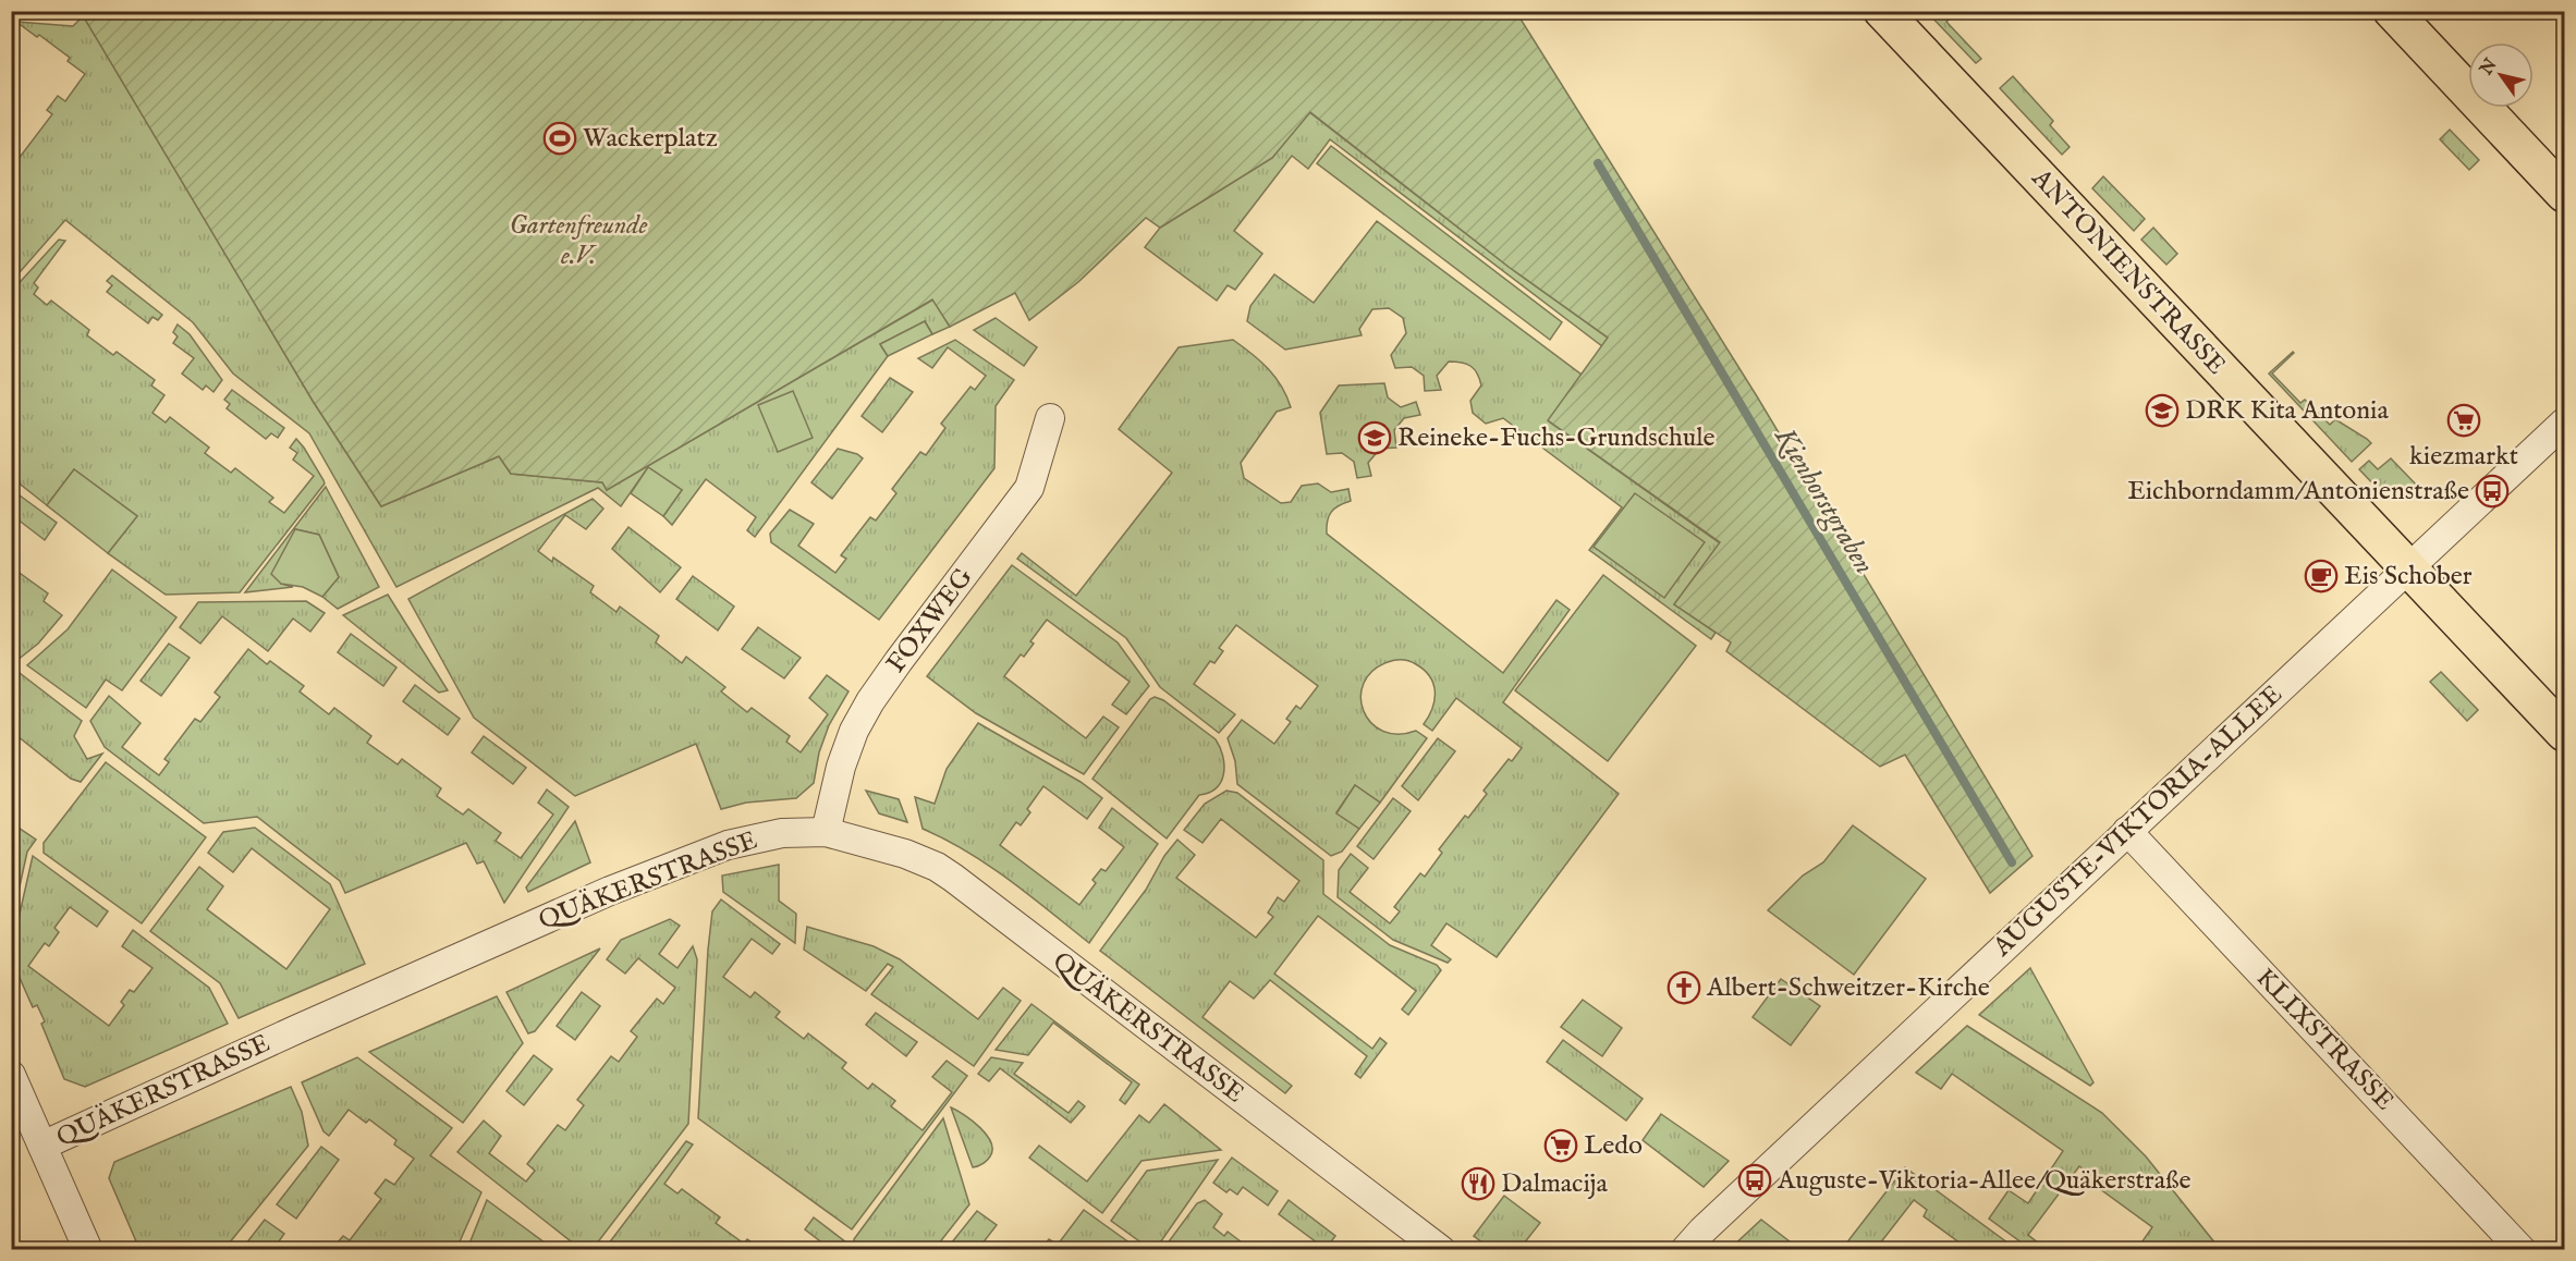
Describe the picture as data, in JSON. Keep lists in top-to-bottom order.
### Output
{
  "streets": {
    "main road": ["ANTONIENSTRASSE"],
    "street": [
      "FOXWEG",
      "AUGUSTE-VIKTORIA-ALLEE",
      "QUÄKERSTRASSE",
      "KLIXSTRASSE"
    ]
  },
  "crossings": [
    ["ANTONIENSTRASSE", "AUGUSTE-VIKTORIA-ALLEE"],
    ["FOXWEG", "QUÄKERSTRASSE"],
    ["AUGUSTE-VIKTORIA-ALLEE", "KLIXSTRASSE"]
  ],
  "water": ["Kienhorstgraben"],
  "parks": ["Gartenfreunde e.V."],
  "places": {
    "sports": ["Wackerplatz"],
    "school or university": ["DRK Kita Antonia", "Reineke-Fuchs-Grundschule"],
    "supermarket": ["kiezmarkt", "Ledo"],
    "bus stop": ["Eichborndamm/Antonienstraße", "Auguste-Viktoria-Allee/Quäkerstraße"],
    "cafe": ["Eis Schober"],
    "church": ["Albert-Schweitzer-Kirche"],
    "restaurant": ["Dalmacija"]
  },
  "north": "top left"
}
